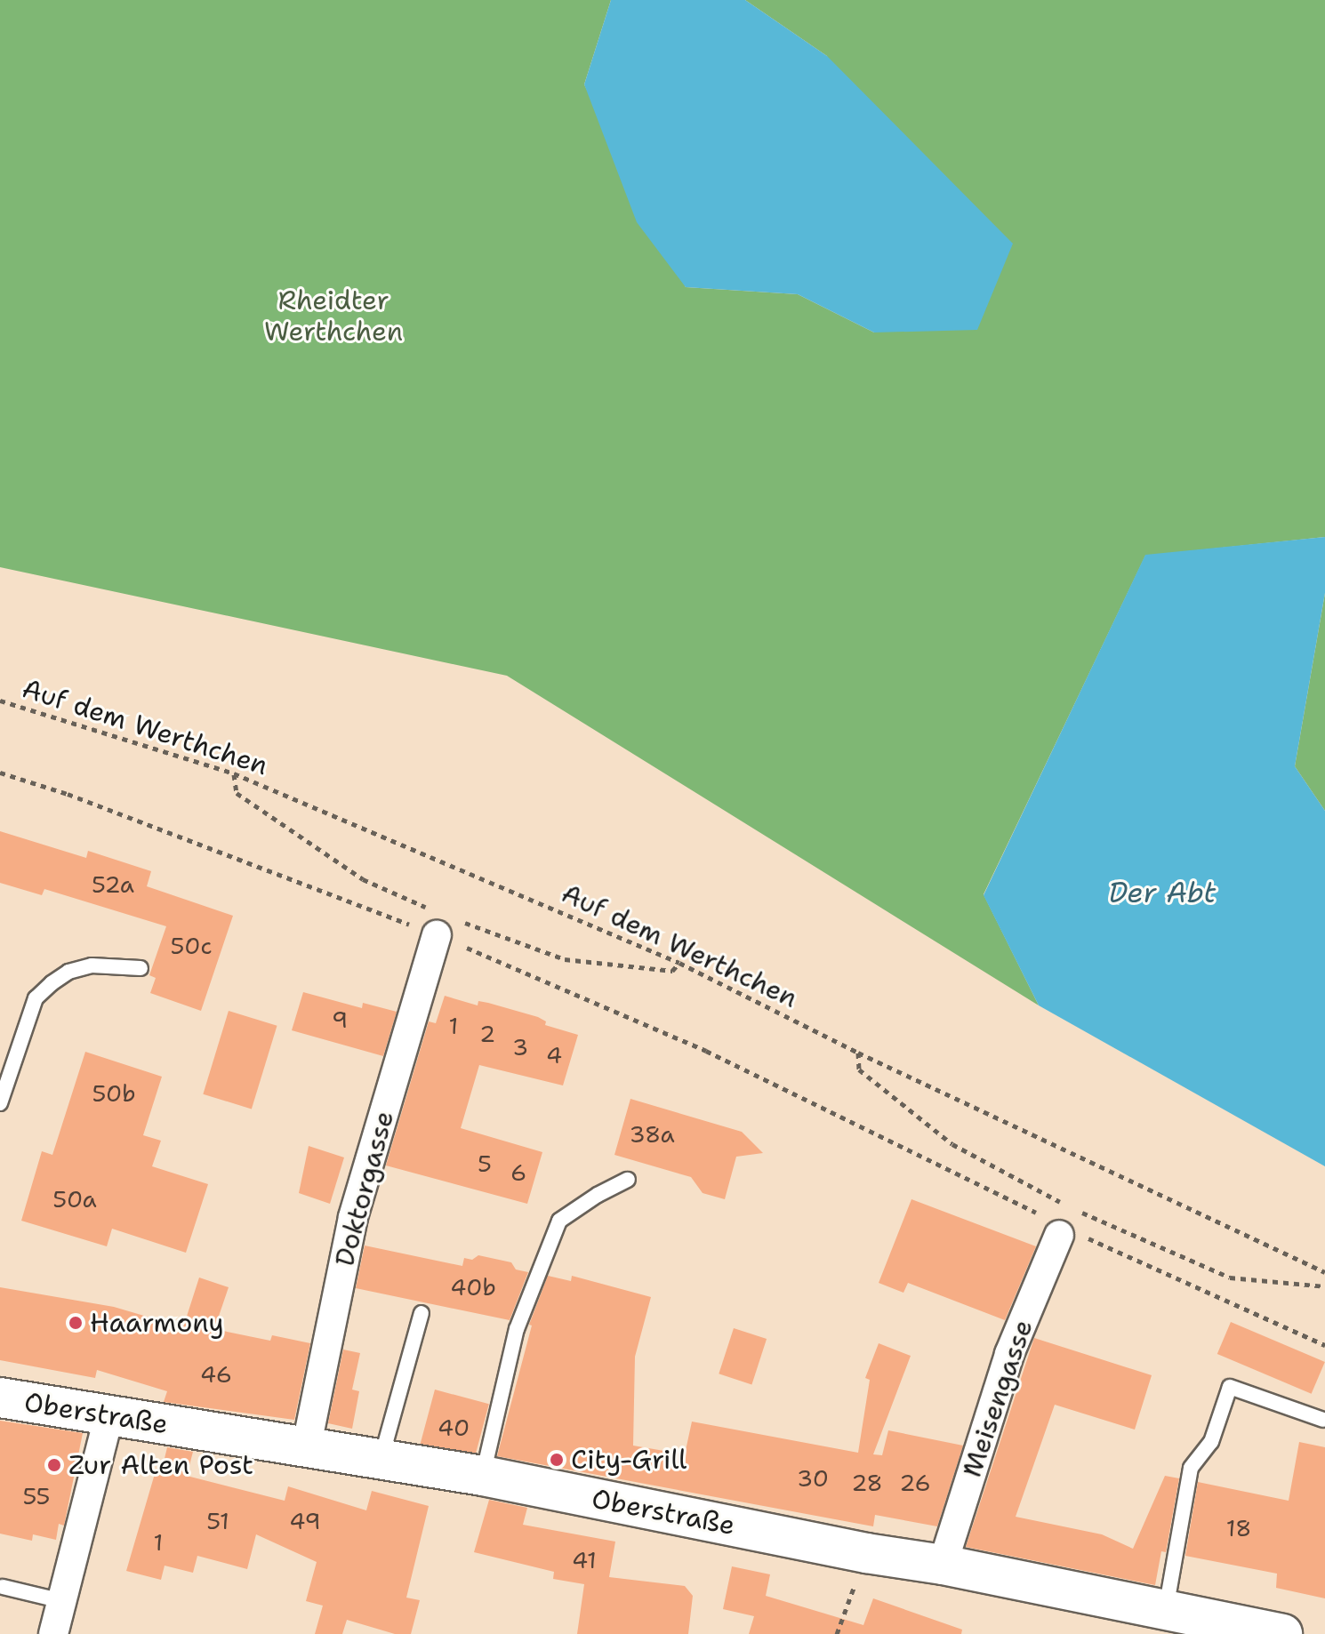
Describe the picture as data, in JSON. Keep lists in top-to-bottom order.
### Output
{
  "streets": {
    "street": ["Doktorgasse", "Meisengasse", "Oberstraße"],
    "path": ["Auf dem Werthchen"]
  },
  "crossings": [
    ["Doktorgasse", "Oberstraße"],
    ["Meisengasse", "Oberstraße"]
  ],
  "water": ["Der Abt"],
  "parks": ["Rheidter Werthchen"],
  "places": ["Haarmony", "City-Grill", "Zur Alten Post"],
  "house_numbers": [
    "52a",
    "50c",
    "9",
    "1",
    "2",
    "3",
    "4",
    "50b",
    "38a",
    "5",
    "6",
    "50a",
    "40b",
    "46",
    "40",
    "30",
    "28",
    "26",
    "55",
    "51",
    "49",
    "18",
    "1",
    "41"
  ]
}
